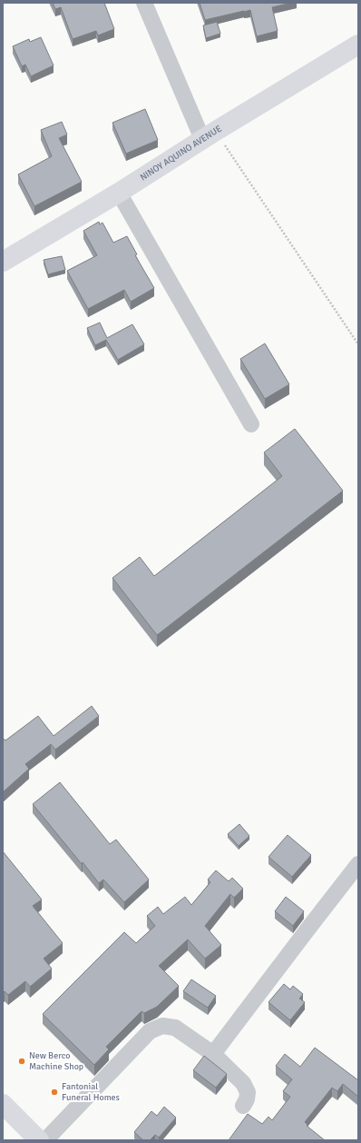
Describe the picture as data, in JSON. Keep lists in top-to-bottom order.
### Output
{
  "streets": {
    "main road": ["NINOY AQUINO AVENUE"]
  },
  "places": ["New Berco Machine Shop", "Fantonial Funeral Homes"]
}
